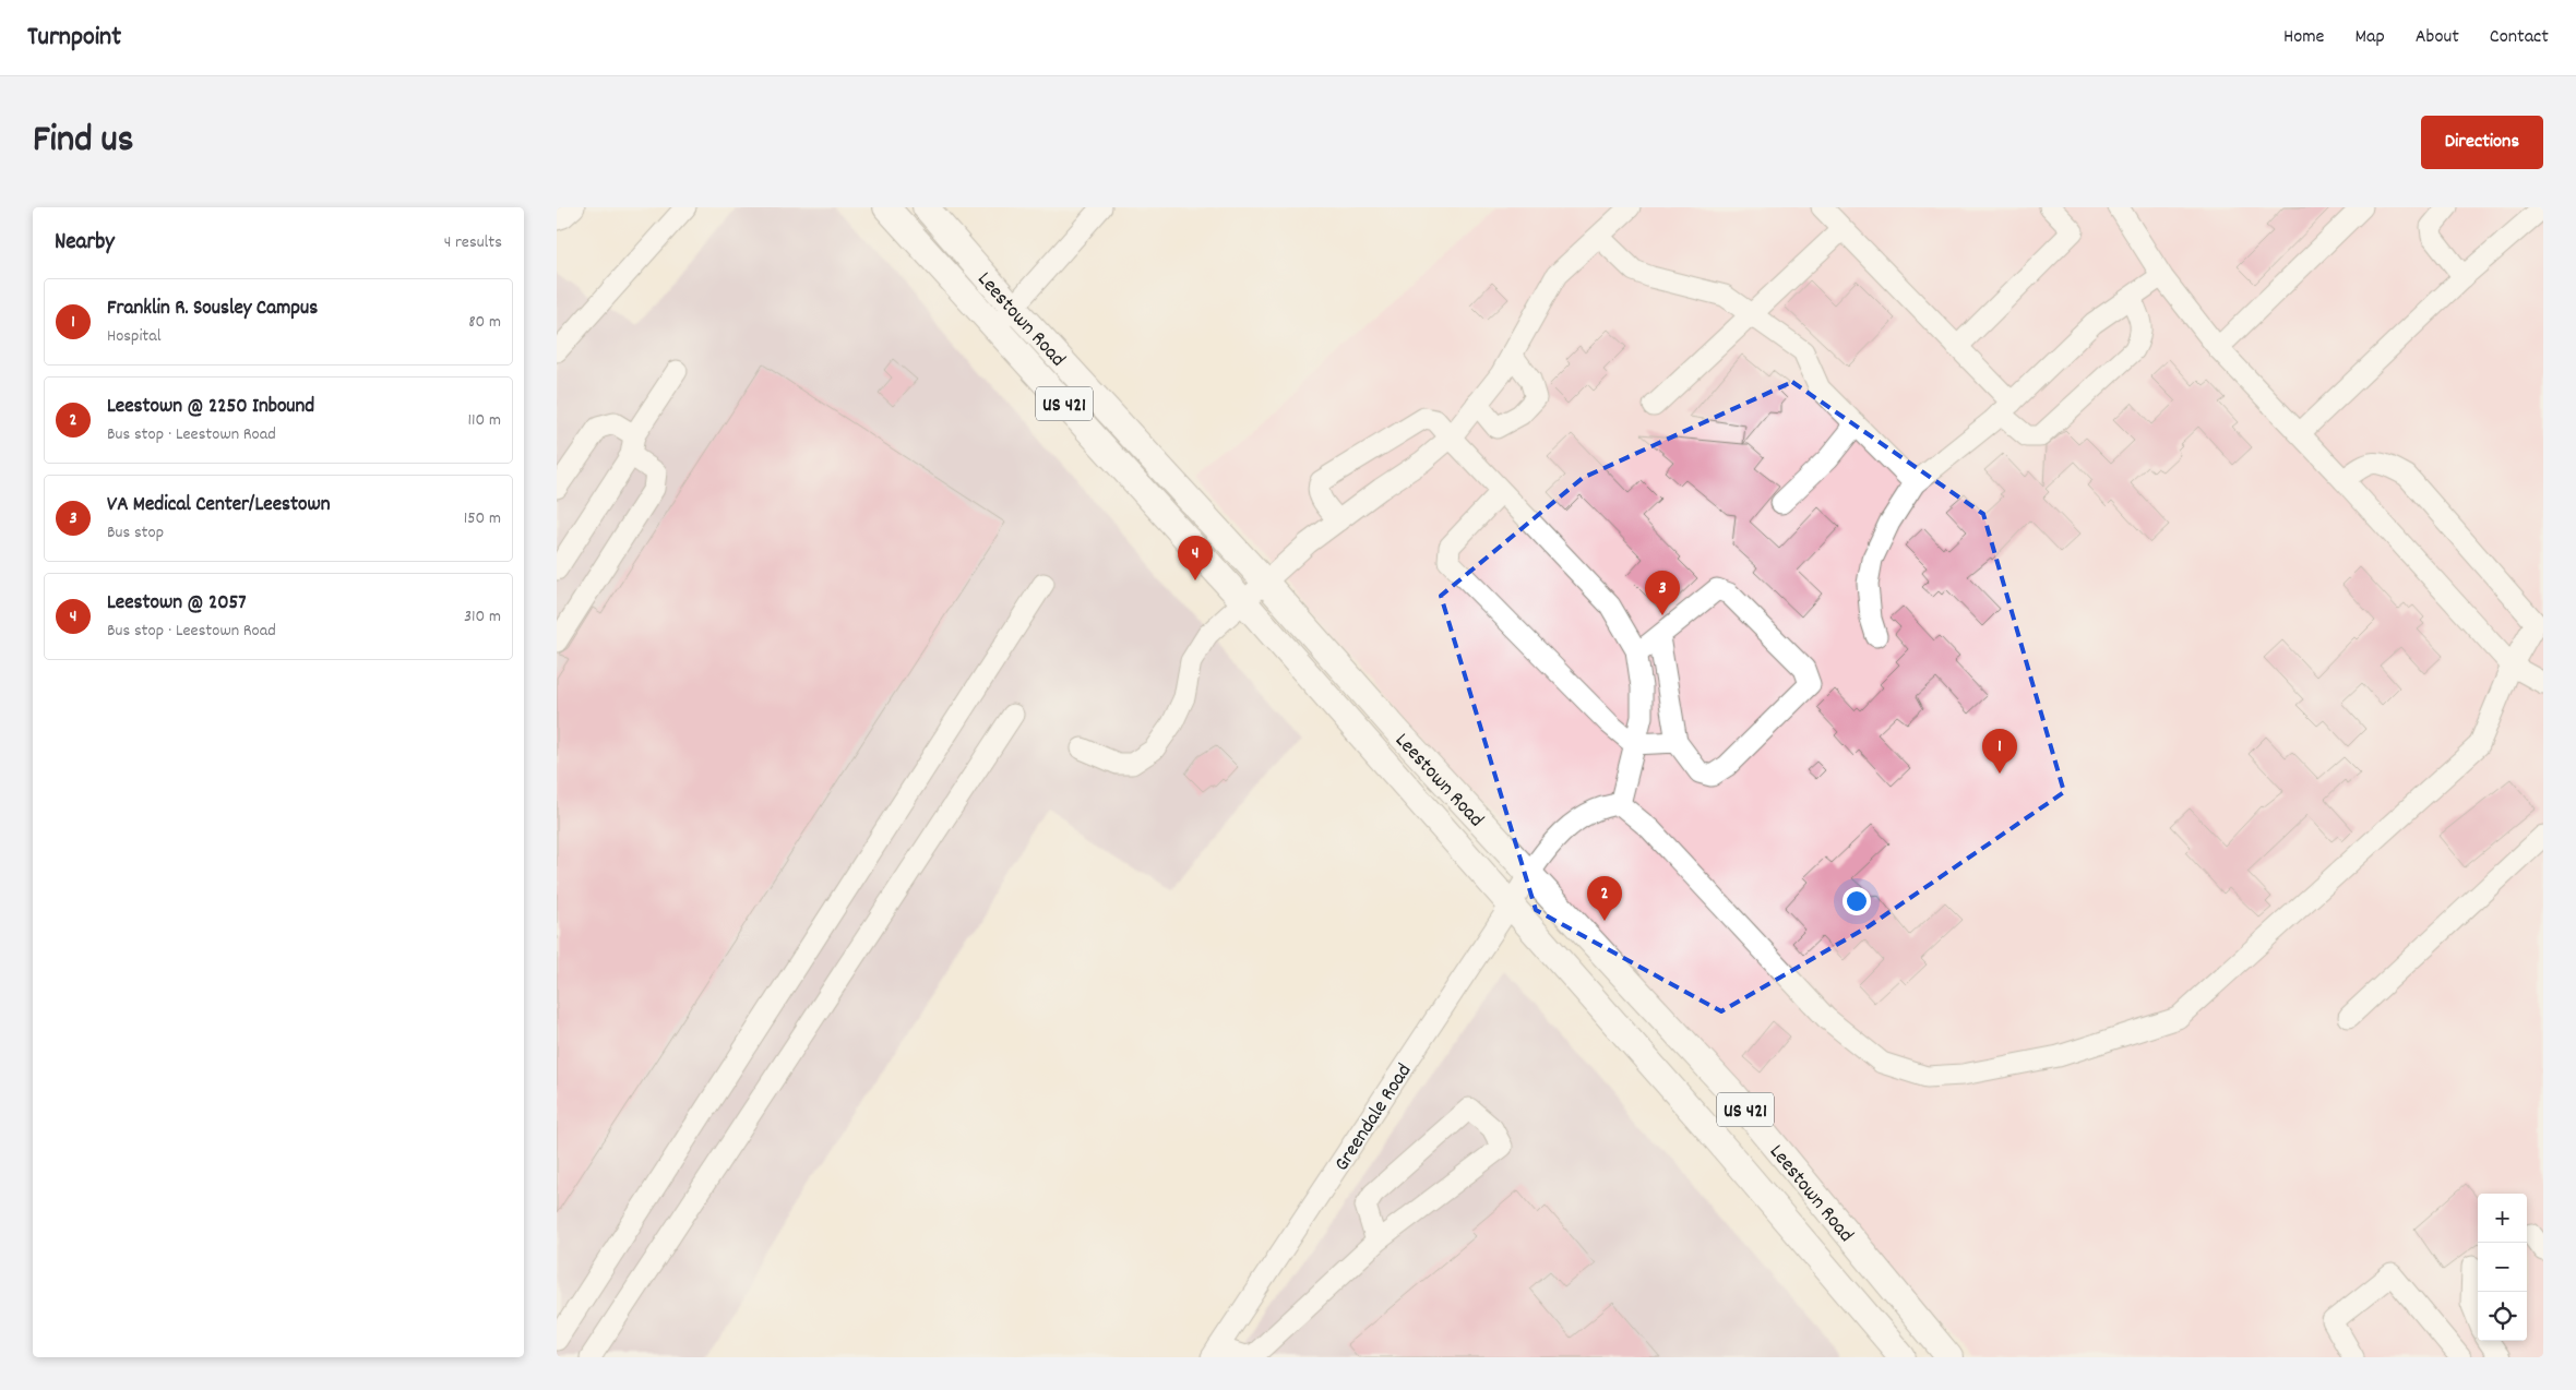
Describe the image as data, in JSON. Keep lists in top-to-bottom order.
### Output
{
  "streets": {
    "main road": ["Leestown Road", "US 421"],
    "street": ["Greendale Road"]
  },
  "crossings": [
    ["Leestown Road", "Greendale Road"]
  ],
  "page": {
    "header": "Turnpoint",
    "nav": [
      "Home",
      "Map",
      "About",
      "Contact"
    ],
    "title": "Find us",
    "buttons": "Directions",
    "heading": ["Nearby", "4 results"],
    "list": [
      {
        "mark": "1",
        "name": "Franklin R. Sousley Campus",
        "note": "Hospital",
        "value": "80 m"
      },
      {
        "mark": "2",
        "name": "Leestown @ 2250 Inbound",
        "note": "Bus stop · Leestown Road",
        "value": "110 m"
      },
      {
        "mark": "3",
        "name": "VA Medical Center/Leestown",
        "note": "Bus stop",
        "value": "150 m"
      },
      {
        "mark": "4",
        "name": "Leestown @ 2057",
        "note": "Bus stop · Leestown Road",
        "value": "310 m"
      }
    ],
    "pins": [
      "4",
      "3",
      "1",
      "2"
    ],
    "map_buttons": ["+", "−"]
  }
}
